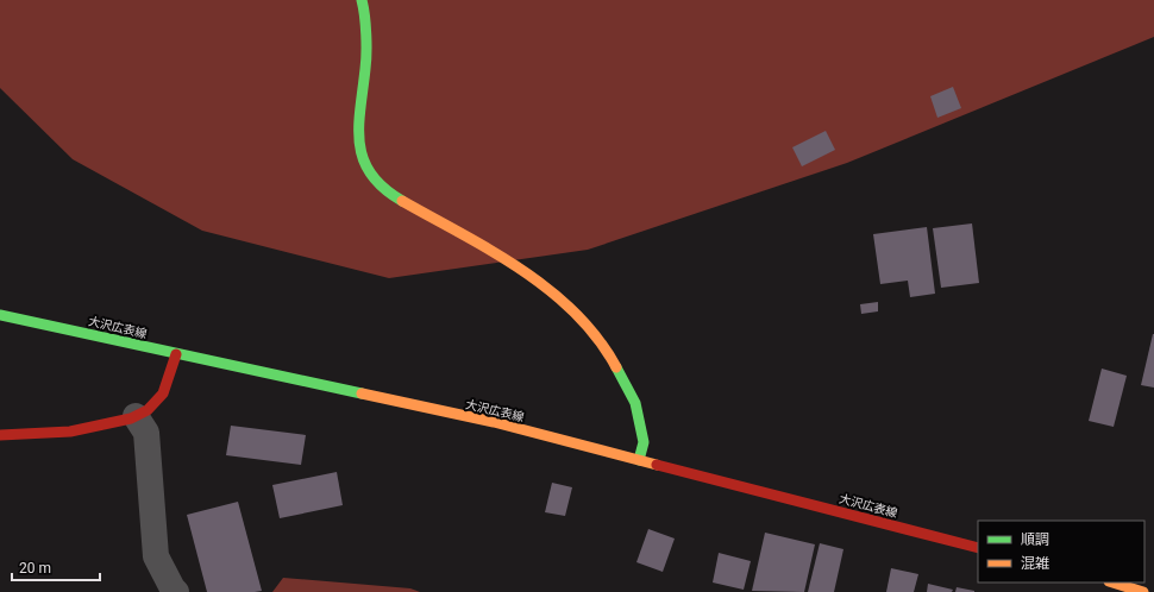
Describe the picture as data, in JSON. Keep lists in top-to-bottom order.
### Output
{
  "streets": {
    "main road": ["大沢広表線"]
  },
  "legend": ["順調", "混雑"],
  "scale_bar": "20 m"
}
